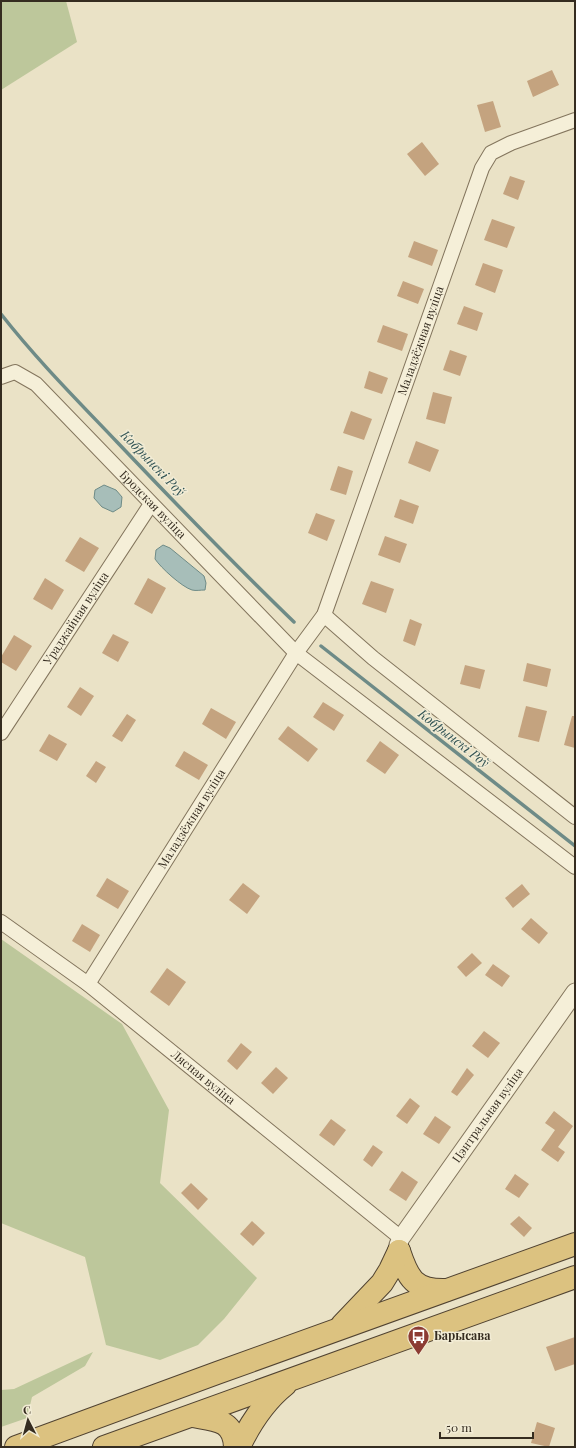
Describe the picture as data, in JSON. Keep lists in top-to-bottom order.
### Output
{
  "streets": {
    "street": [
      "Маладзёжная вуліца",
      "Бродская вуліца",
      "Ураджайная вуліца",
      "Лясная вуліца",
      "Цэнтральная вуліца"
    ]
  },
  "crossings": [
    ["Маладзёжная вуліца", "Бродская вуліца"],
    ["Маладзёжная вуліца", "Лясная вуліца"],
    ["Бродская вуліца", "Ураджайная вуліца"],
    ["Лясная вуліца", "Цэнтральная вуліца"]
  ],
  "water": ["Кобрынскі Роў"],
  "places": {
    "bus stop": ["Барысава"]
  },
  "scale_bar": "50 m",
  "north": "top"
}
